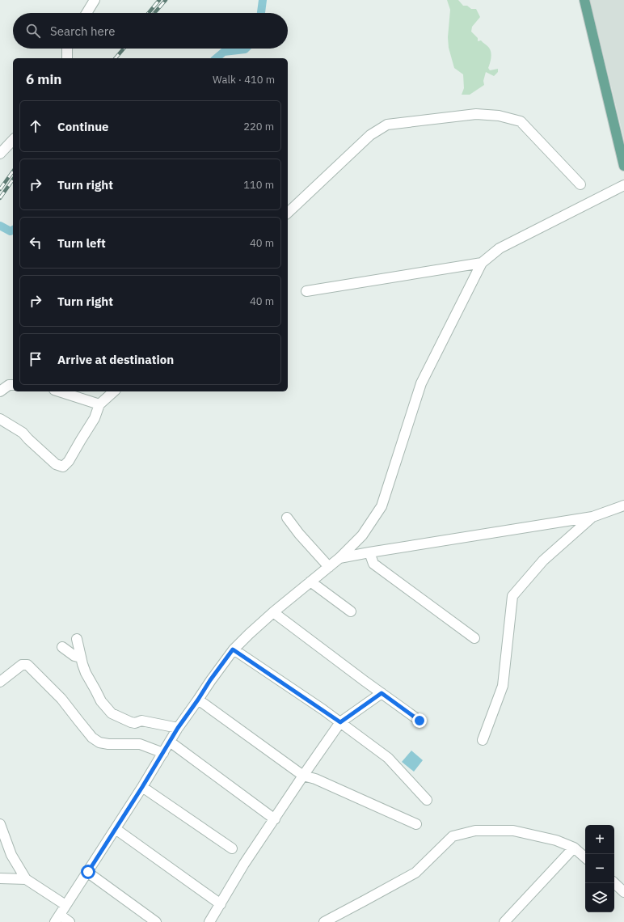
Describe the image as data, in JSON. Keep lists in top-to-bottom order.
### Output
{
  "page": {
    "search": "Search here",
    "heading": ["6 min", "Walk · 410 m"],
    "list": [
      ["Continue", "220 m"],
      ["Turn right", "110 m"],
      ["Turn left", "40 m"],
      ["Turn right", "40 m"],
      "Arrive at destination"
    ],
    "map_buttons": ["+", "−"]
  }
}
